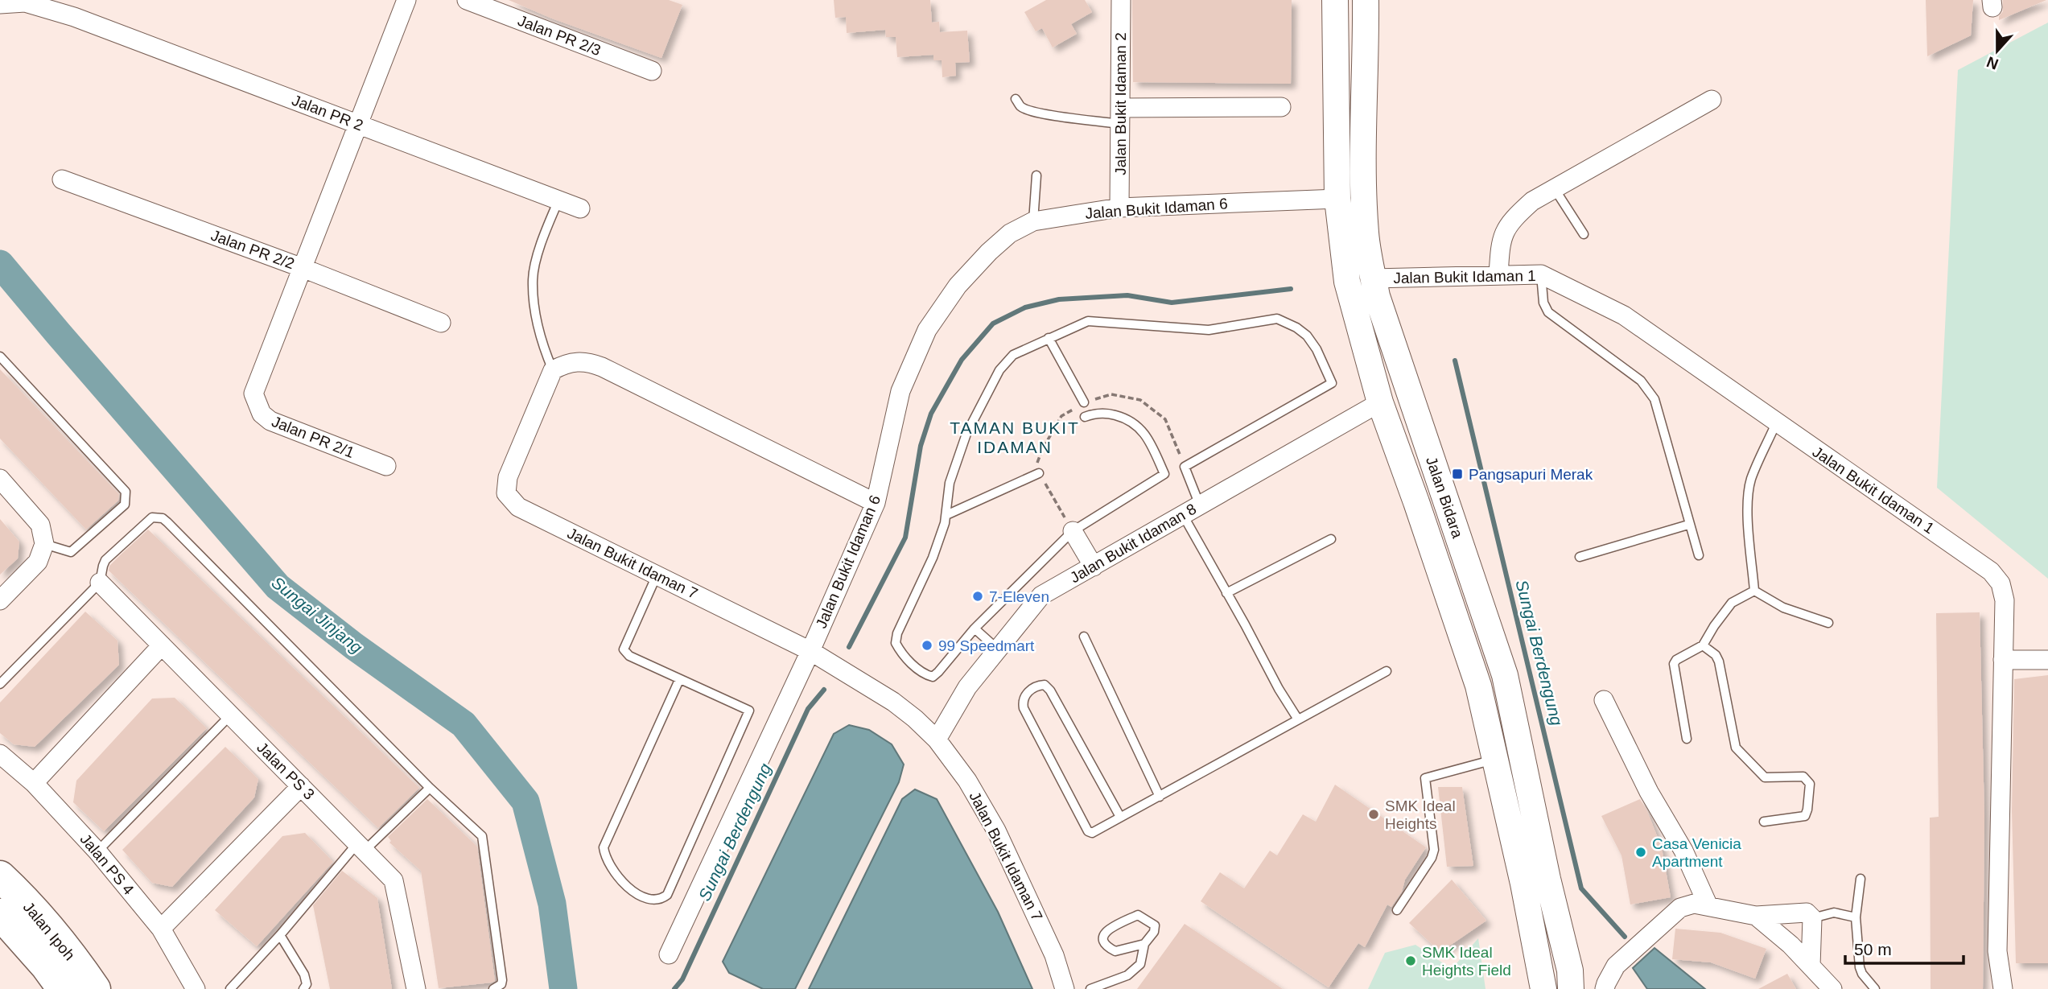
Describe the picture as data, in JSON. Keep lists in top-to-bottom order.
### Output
{
  "streets": {
    "highway": ["Jalan Ipoh"],
    "main road": ["Jalan Bidara"],
    "street": [
      "Jalan PR 2/3",
      "Jalan Bukit Idaman 2",
      "Jalan PR 2",
      "Jalan Bukit Idaman 6",
      "Jalan PR 2/2",
      "Jalan Bukit Idaman 1",
      "Jalan PR 2/1",
      "Jalan Bukit Idaman 8",
      "Jalan Bukit Idaman 7",
      "Jalan PS 3",
      "Jalan PS 4"
    ]
  },
  "crossings": [
    ["Jalan Bukit Idaman 2", "Jalan Bukit Idaman 6"],
    ["Jalan Bukit Idaman 6", "Jalan Bidara"],
    ["Jalan Bukit Idaman 6", "Jalan Bukit Idaman 7"],
    ["Jalan PR 2/2", "Jalan PR 2/1"],
    ["Jalan Bukit Idaman 1", "Jalan Bidara"],
    ["Jalan Bidara", "Jalan Bukit Idaman 8"],
    ["Jalan Bukit Idaman 8", "Jalan Bukit Idaman 7"]
  ],
  "districts": ["TAMAN BUKIT IDAMAN"],
  "water": ["Sungai Jinjang", "Sungai Berdengung"],
  "places": {
    "transit": ["Pangsapuri Merak"],
    "other": [
      "7-Eleven",
      "99 Speedmart",
      "SMK Ideal Heights",
      "Casa Venicia Apartment",
      "SMK Ideal Heights Field"
    ]
  },
  "scale_bar": "50 m",
  "north": "bottom"
}
